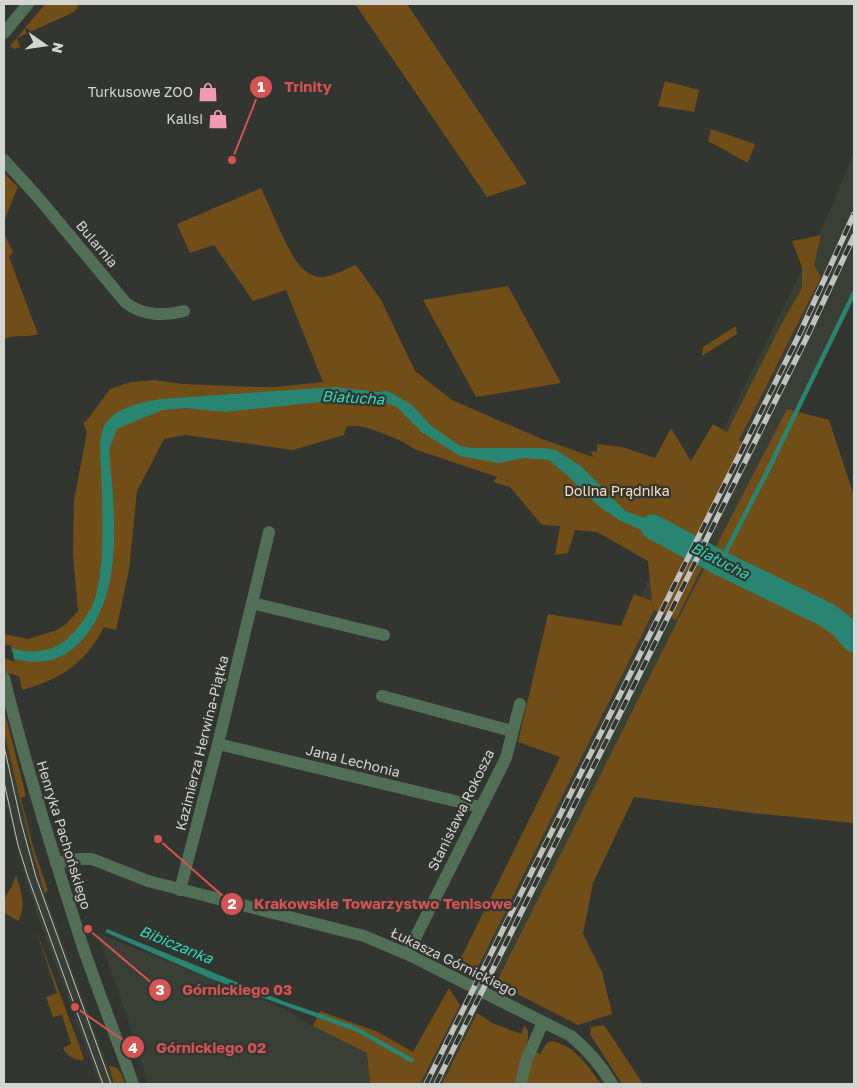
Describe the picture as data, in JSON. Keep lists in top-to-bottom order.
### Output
{
  "streets": {
    "street": [
      "Bularnia",
      "Kazimierza Herwina-Piątka",
      "Jana Lechonia",
      "Stanisława Rokosza",
      "Henryka Pachońskiego",
      "Łukasza Górnickiego"
    ]
  },
  "crossings": [
    ["Kazimierza Herwina-Piątka", "Jana Lechonia"],
    ["Kazimierza Herwina-Piątka", "Łukasza Górnickiego"],
    ["Jana Lechonia", "Stanisława Rokosza"],
    ["Stanisława Rokosza", "Łukasza Górnickiego"],
    ["Henryka Pachońskiego", "Łukasza Górnickiego"]
  ],
  "water": ["Białucha", "Bibiczanka"],
  "parks": ["Dolina Prądnika"],
  "places": {
    "shop": ["Turkusowe ZOO", "Kalisi"],
    "other": [
      "Trinity",
      "Krakowskie Towarzystwo Tenisowe",
      "Górnickiego 03",
      "Górnickiego 02"
    ]
  },
  "north": "right"
}
